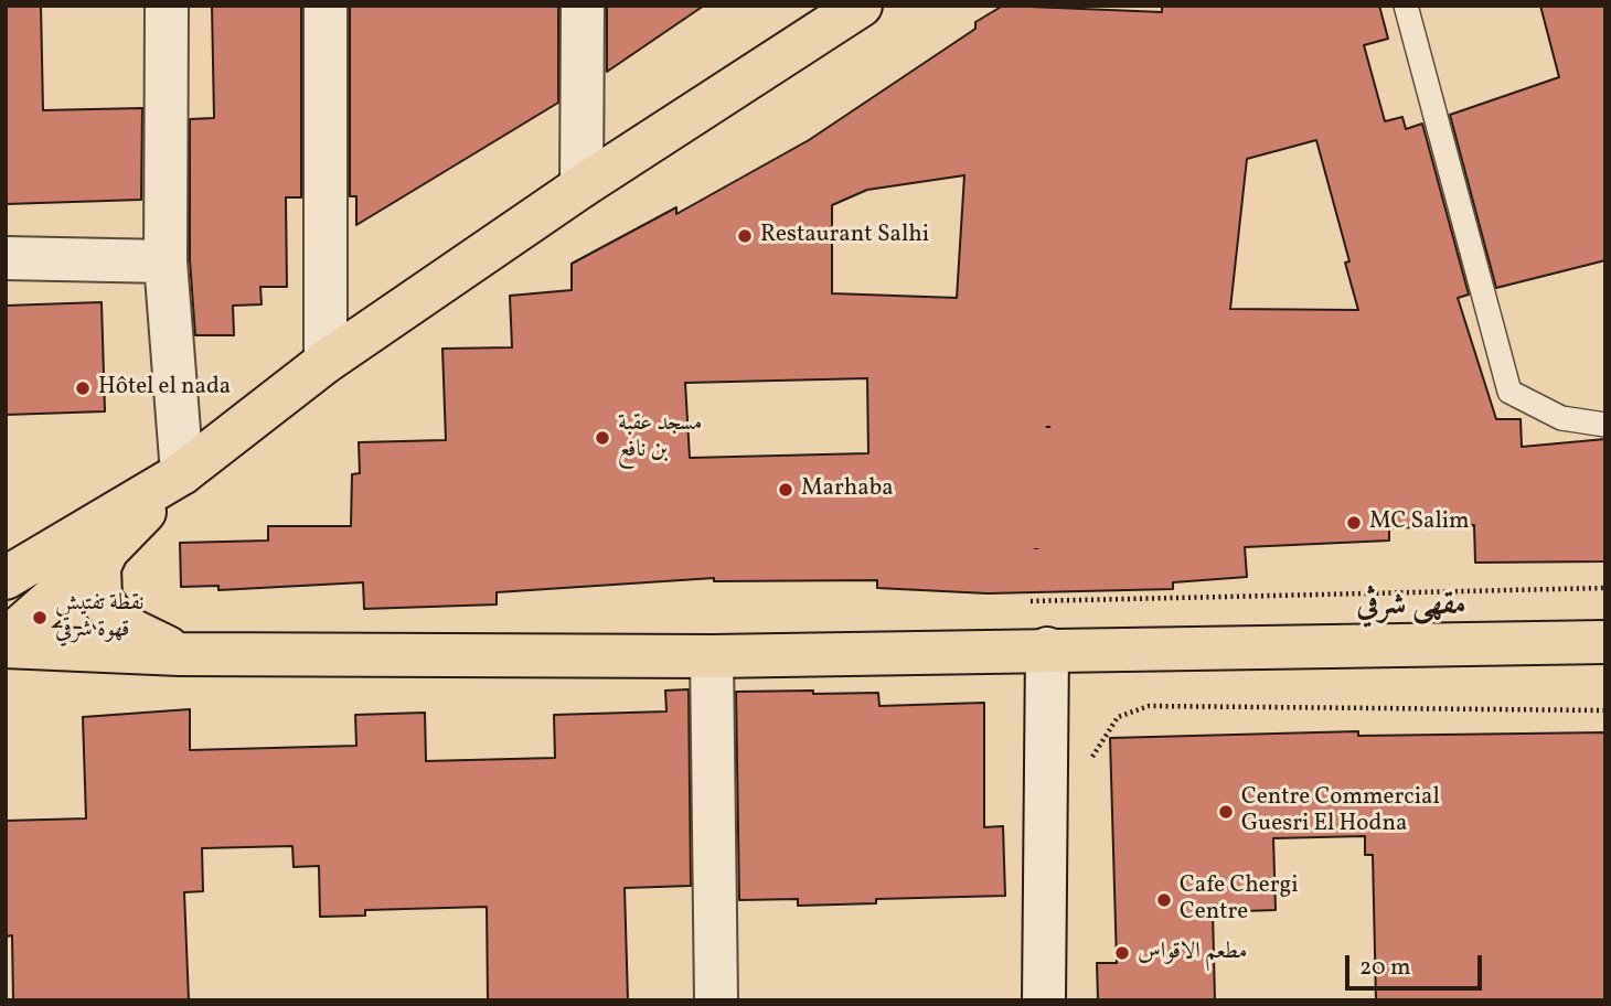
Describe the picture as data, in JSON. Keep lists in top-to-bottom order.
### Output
{
  "districts": ["مقهى شرڨي"],
  "places": [
    "Restaurant Salhi",
    "Hôtel el nada",
    "مسجد عقبة بن نافع",
    "Marhaba",
    "MC Salim",
    "نقطة تفتيش قهوة شرقي",
    "Centre Commercial Guesri El Hodna",
    "Cafe Chergi Centre",
    "مطعم الاقواس"
  ],
  "scale_bar": "20 m"
}
